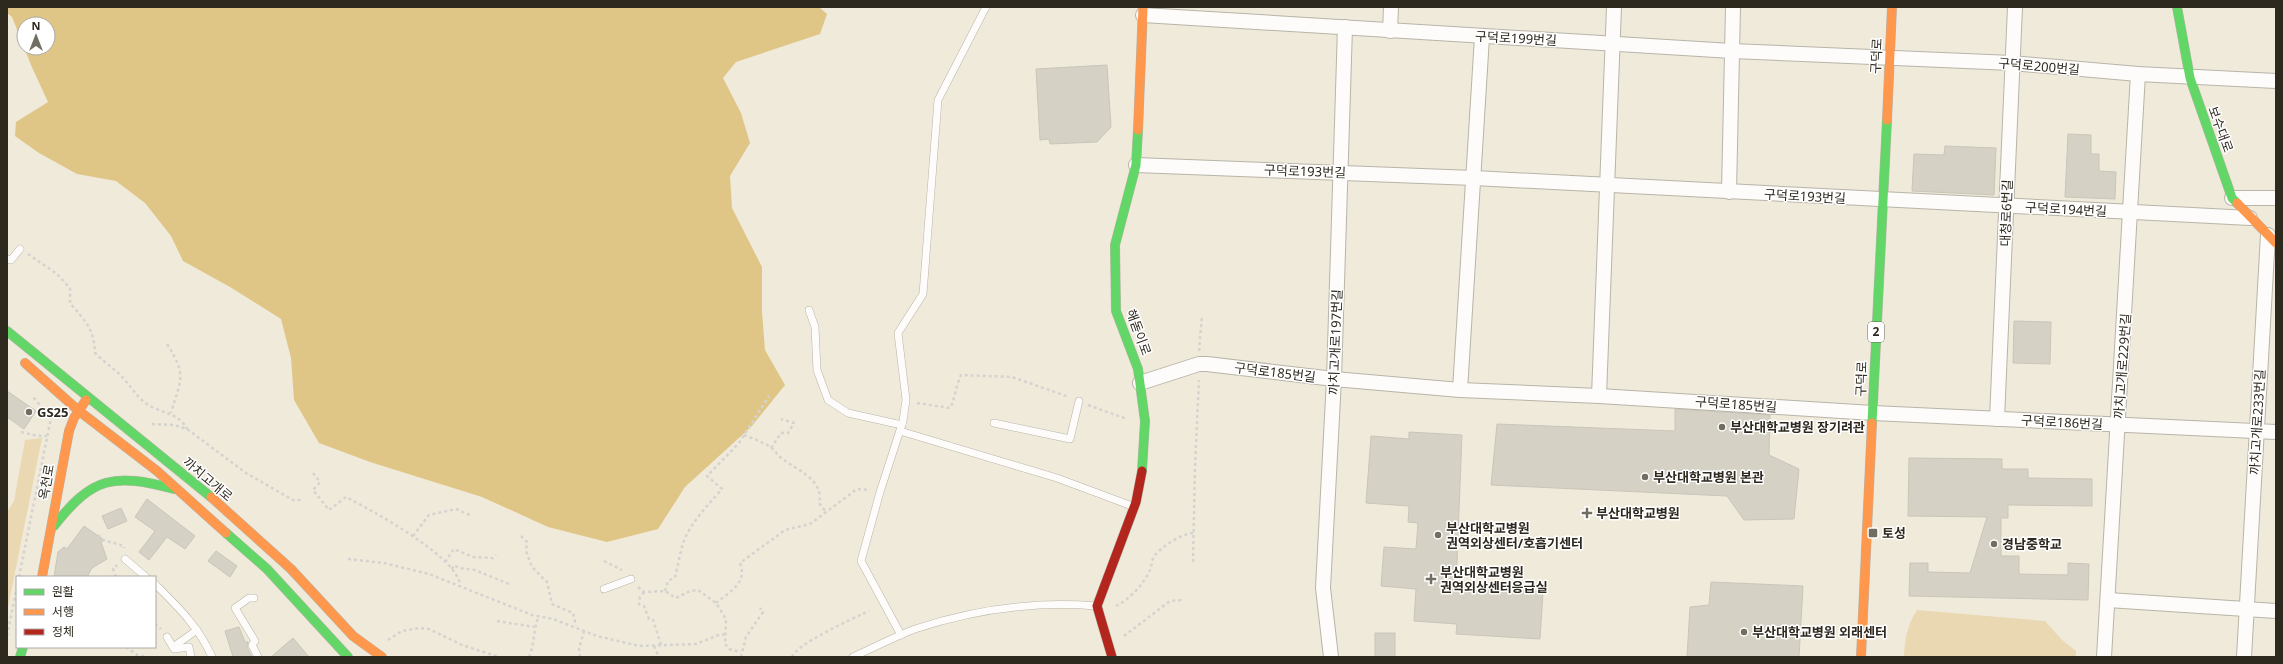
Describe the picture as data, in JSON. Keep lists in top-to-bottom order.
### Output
{
  "streets": {
    "street": [
      "구덕로199번길",
      "구덕로",
      "구덕로200번길",
      "보수대로",
      "구덕로193번길",
      "구덕로194번길",
      "대청로6번길",
      "해돋이로",
      "2",
      "까치고개로197번길",
      "까치고개로229번길",
      "구덕로185번길",
      "구덕로186번길",
      "까치고개로233번길",
      "까치고개로",
      "옥천로"
    ]
  },
  "crossings": [
    ["구덕로199번길", "구덕로"],
    ["구덕로199번길", "구덕로200번길"],
    ["구덕로199번길", "해돋이로"],
    ["구덕로199번길", "까치고개로197번길"],
    ["구덕로", "구덕로200번길"],
    ["구덕로", "구덕로193번길"],
    ["구덕로", "구덕로194번길"],
    ["구덕로", "구덕로185번길"],
    ["구덕로", "구덕로186번길"],
    ["구덕로200번길", "보수대로"],
    ["구덕로200번길", "대청로6번길"],
    ["구덕로200번길", "까치고개로229번길"],
    ["보수대로", "구덕로194번길"],
    ["보수대로", "까치고개로233번길"],
    ["구덕로193번길", "구덕로194번길"],
    ["구덕로193번길", "해돋이로"],
    ["구덕로193번길", "까치고개로197번길"],
    ["구덕로194번길", "대청로6번길"],
    ["구덕로194번길", "까치고개로229번길"],
    ["대청로6번길", "구덕로186번길"],
    ["해돋이로", "구덕로185번길"],
    ["까치고개로197번길", "구덕로185번길"],
    ["까치고개로229번길", "구덕로186번길"],
    ["구덕로185번길", "구덕로186번길"],
    ["구덕로186번길", "까치고개로233번길"],
    ["까치고개로", "옥천로"]
  ],
  "places": {
    "other": [
      "GS25",
      "부산대학교병원 장기려관",
      "부산대학교병원 본관",
      "부산대학교병원 권역외상센터/호흡기센터",
      "경남중학교",
      "부산대학교병원 외래센터"
    ],
    "health": ["부산대학교병원", "부산대학교병원 권역외상센터응급실"],
    "transit": ["토성"]
  },
  "legend": ["원활", "서행", "정체"],
  "north": "top"
}
